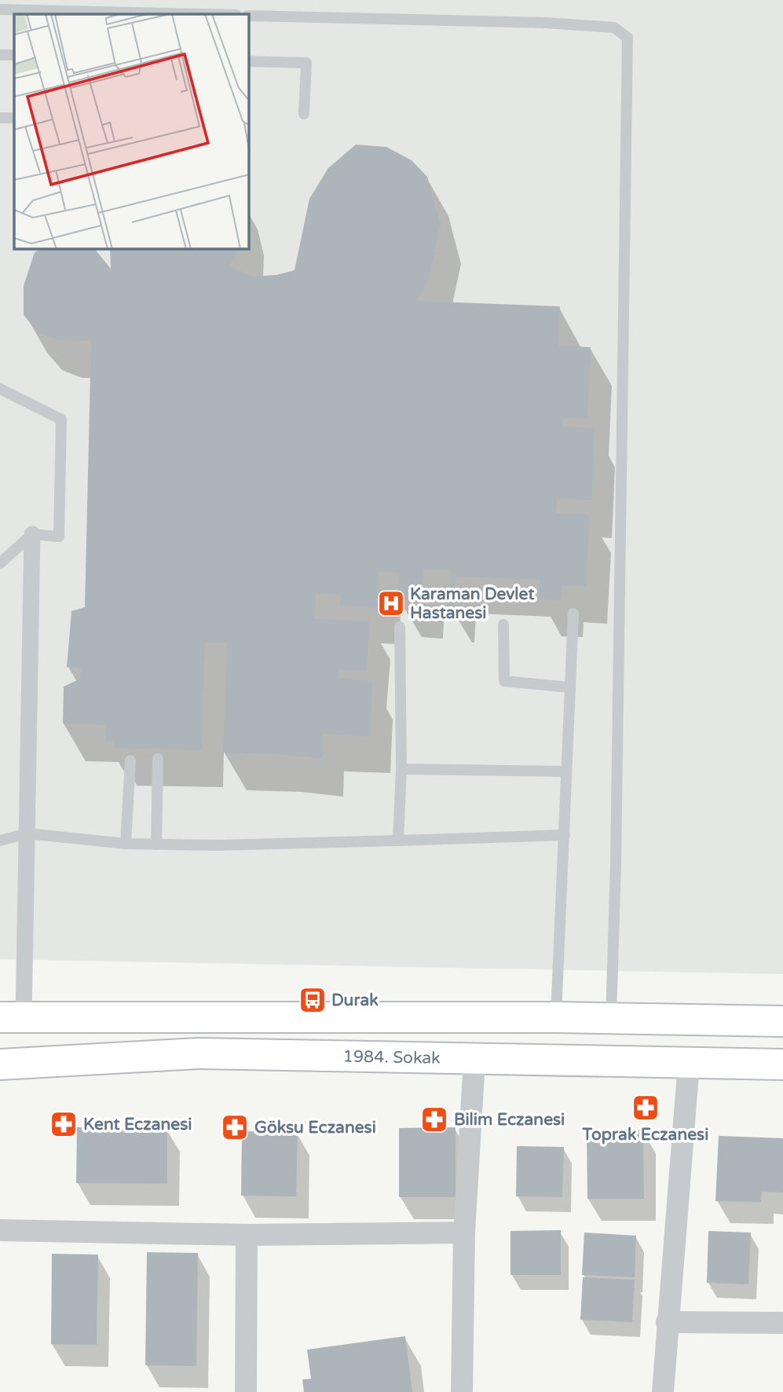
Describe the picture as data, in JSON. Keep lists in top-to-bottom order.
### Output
{
  "streets": {
    "main road": ["1984. Sokak"]
  },
  "places": {
    "hospital": ["Karaman Devlet Hastanesi"],
    "bus stop": ["Durak"],
    "pharmacy": [
      "Toprak Eczanesi",
      "Bilim Eczanesi",
      "Kent Eczanesi",
      "Göksu Eczanesi"
    ]
  }
}
